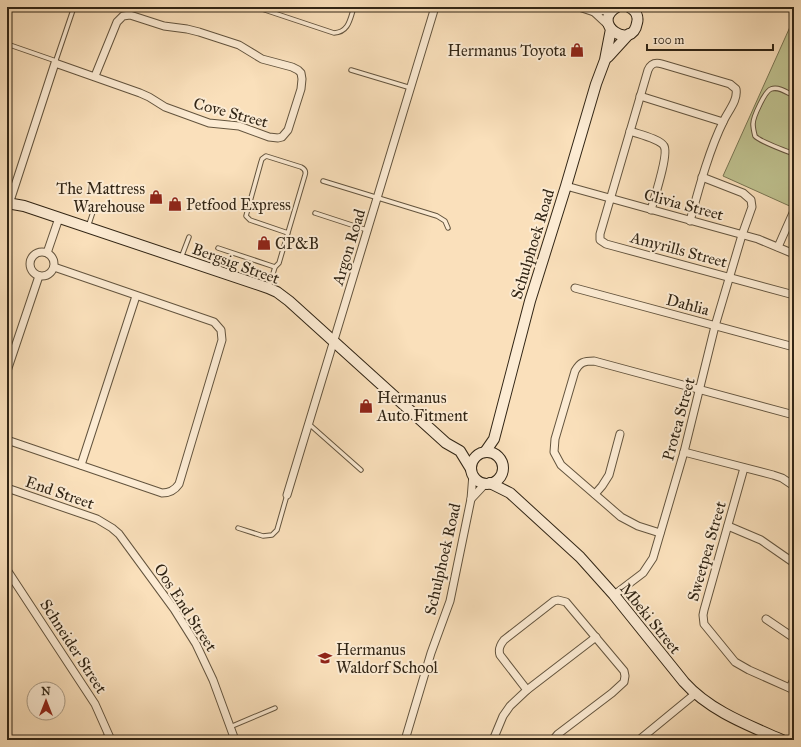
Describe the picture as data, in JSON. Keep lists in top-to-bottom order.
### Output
{
  "streets": {
    "street": [
      "Cove Street",
      "Clivia Street",
      "Schulphoek Road",
      "Argon Road",
      "Amyrills Street",
      "Bergsig Street",
      "Dahlia",
      "Protea Street",
      "End Street",
      "Sweetpea Street",
      "Oos End Street",
      "Mbeki Street",
      "Schneider Street"
    ]
  },
  "crossings": [
    ["Clivia Street", "Schulphoek Road"],
    ["Clivia Street", "Amyrills Street"],
    ["Clivia Street", "Protea Street"],
    ["Schulphoek Road", "Bergsig Street"],
    ["Schulphoek Road", "Mbeki Street"],
    ["Argon Road", "Bergsig Street"],
    ["Amyrills Street", "Protea Street"],
    ["Bergsig Street", "Mbeki Street"],
    ["Dahlia", "Protea Street"],
    ["Protea Street", "Mbeki Street"],
    ["End Street", "Oos End Street"]
  ],
  "places": {
    "shop": [
      "Hermanus Toyota",
      "The Mattress Warehouse",
      "Petfood Express",
      "CP&B",
      "Hermanus Auto Fitment"
    ],
    "school or university": ["Hermanus Waldorf School"]
  },
  "scale_bar": "100 m",
  "north": "top"
}
